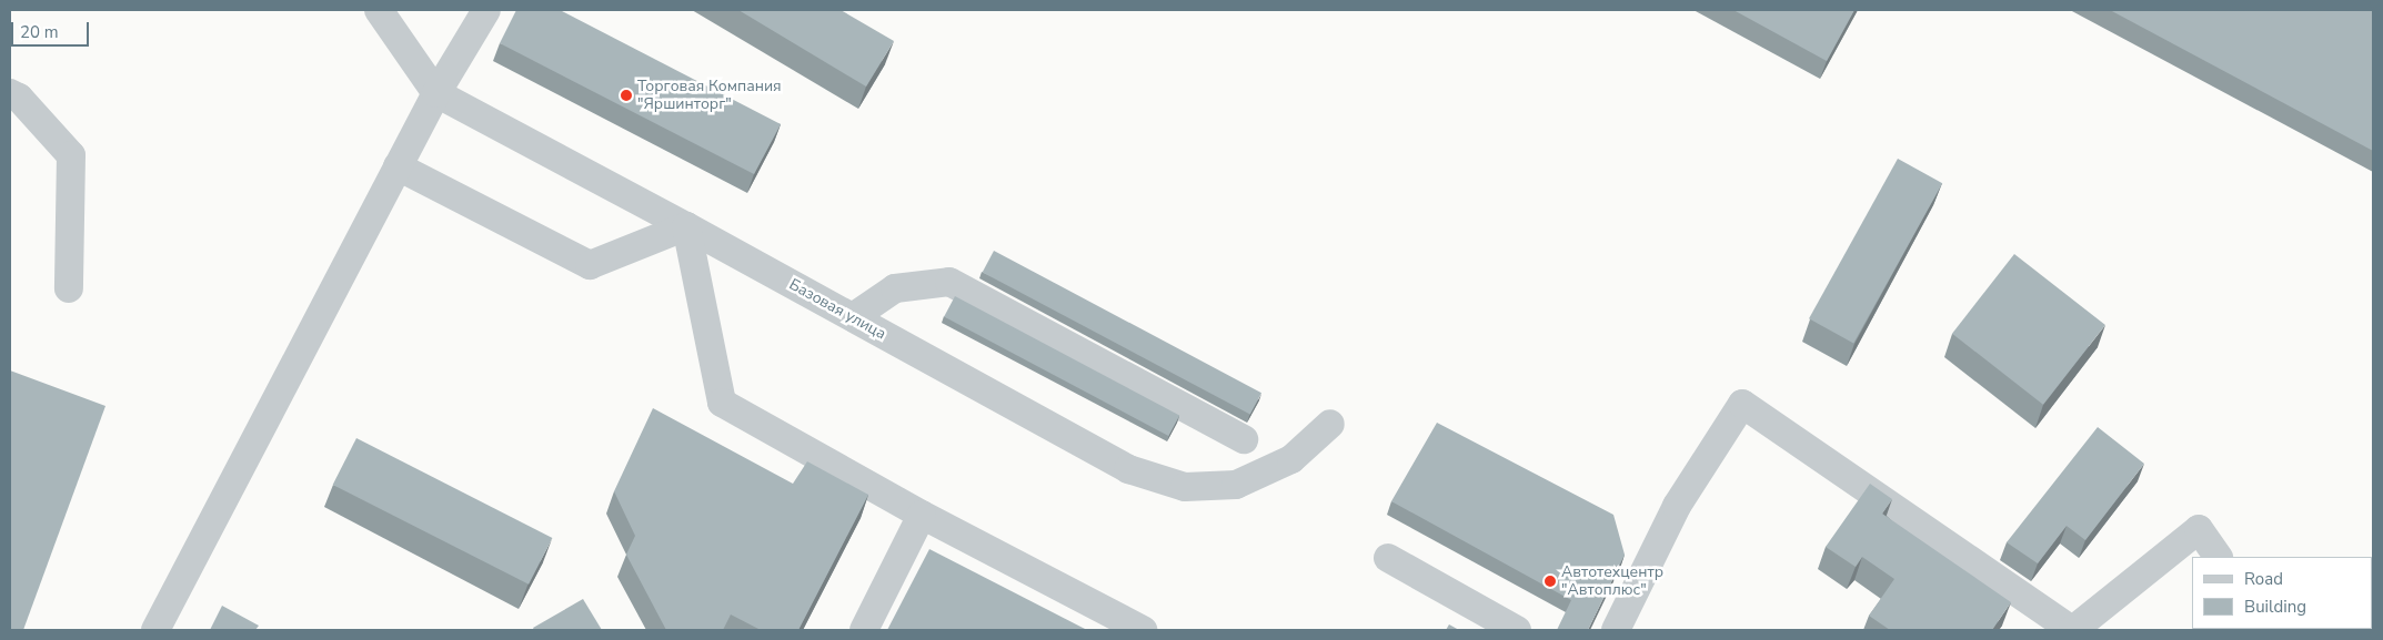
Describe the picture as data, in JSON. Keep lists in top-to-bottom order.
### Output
{
  "streets": {
    "street": ["Базовая улица"]
  },
  "places": ["Торговая Компания \"Яршинторг\"", "Автотехцентр \"Автоплюс\""],
  "legend": ["Road", "Building"],
  "scale_bar": "20 m"
}
